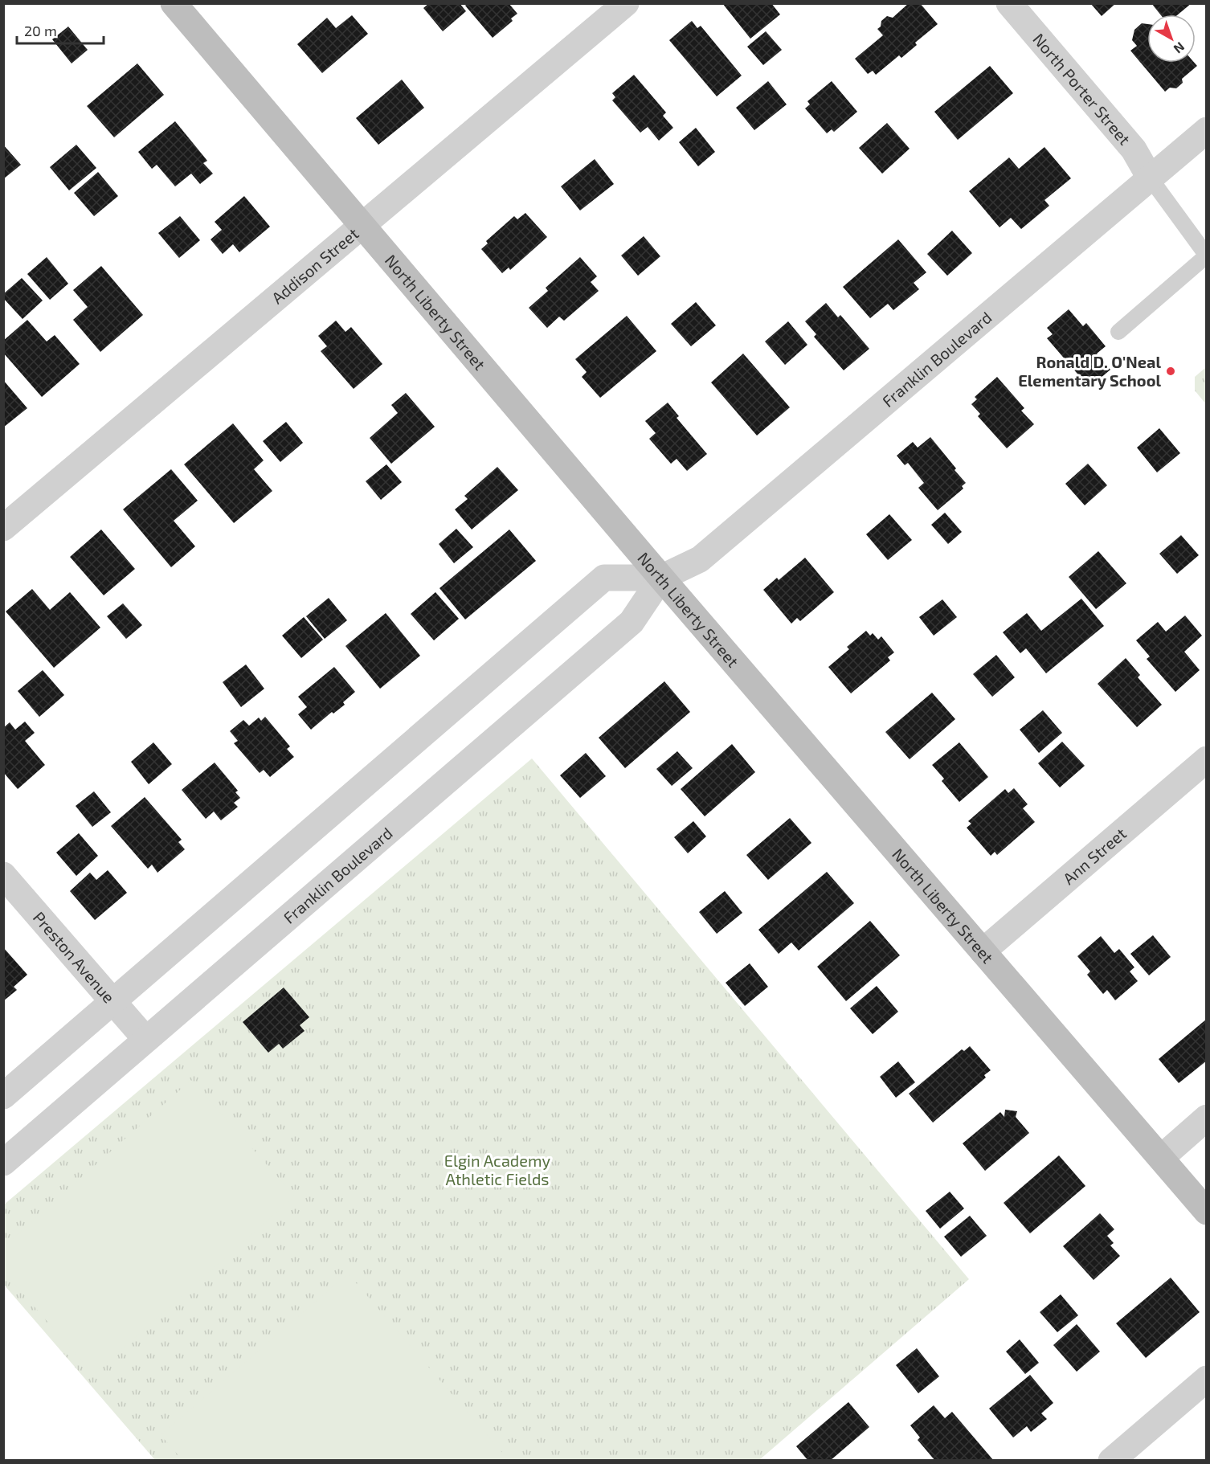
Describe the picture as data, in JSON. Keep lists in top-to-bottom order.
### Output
{
  "streets": {
    "main road": ["North Liberty Street"],
    "street": [
      "North Porter Street",
      "Addison Street",
      "Franklin Boulevard",
      "Ann Street",
      "Preston Avenue"
    ]
  },
  "crossings": [
    ["North Porter Street", "Franklin Boulevard"],
    ["Addison Street", "North Liberty Street"],
    ["North Liberty Street", "Franklin Boulevard"],
    ["North Liberty Street", "Ann Street"],
    ["Franklin Boulevard", "Preston Avenue"]
  ],
  "parks": ["Elgin Academy Athletic Fields"],
  "places": ["Ronald D. O'Neal Elementary School"],
  "scale_bar": "20 m",
  "north": "bottom right"
}
